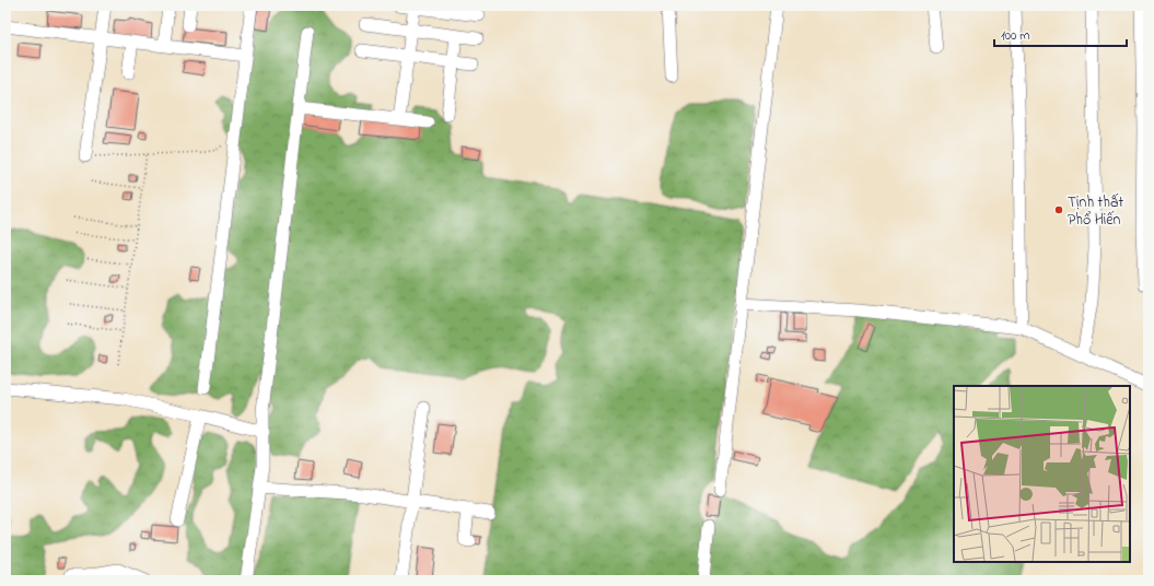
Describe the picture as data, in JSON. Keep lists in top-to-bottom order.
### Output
{
  "places": ["Tịnh thất Phổ Hiến"],
  "scale_bar": "100 m"
}
